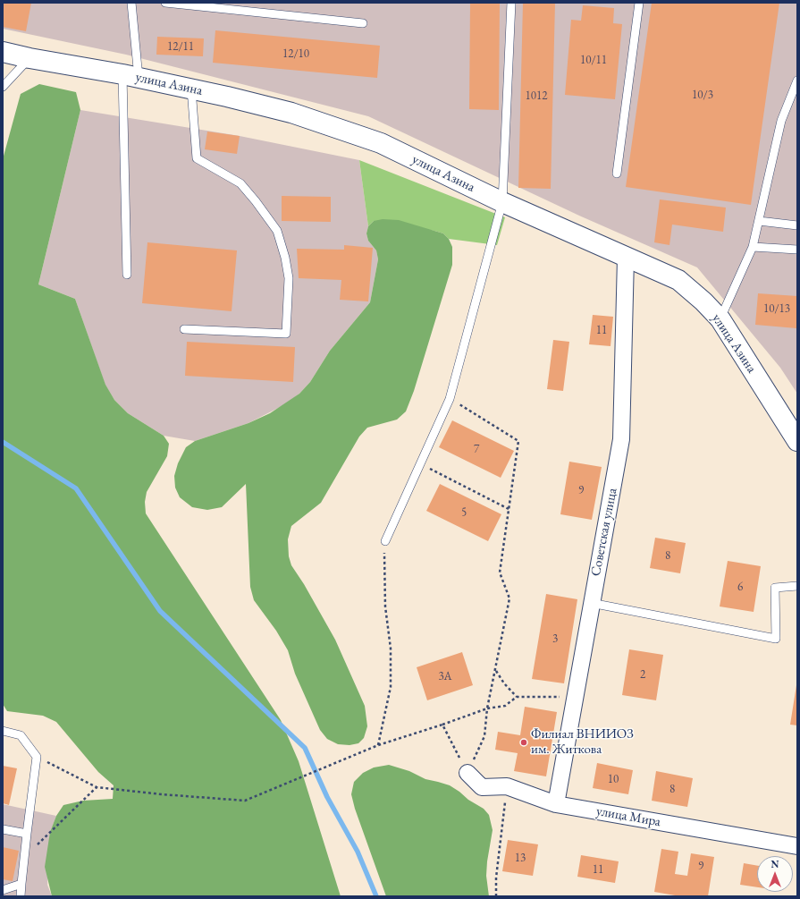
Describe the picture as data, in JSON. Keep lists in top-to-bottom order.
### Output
{
  "streets": {
    "street": ["улица Азина", "Советская улица", "улица Мира"]
  },
  "crossings": [
    ["улица Азина", "Советская улица"],
    ["Советская улица", "улица Мира"]
  ],
  "places": ["Филиал ВНИИОЗ им. Житкова"],
  "house_numbers": [
    "12/11",
    "12/10",
    "10/11",
    "10/3",
    "1012",
    "10/13",
    "11",
    "7",
    "9",
    "5",
    "8",
    "6",
    "3",
    "2",
    "3А",
    "10",
    "8",
    "13",
    "9",
    "11"
  ],
  "north": "top"
}
